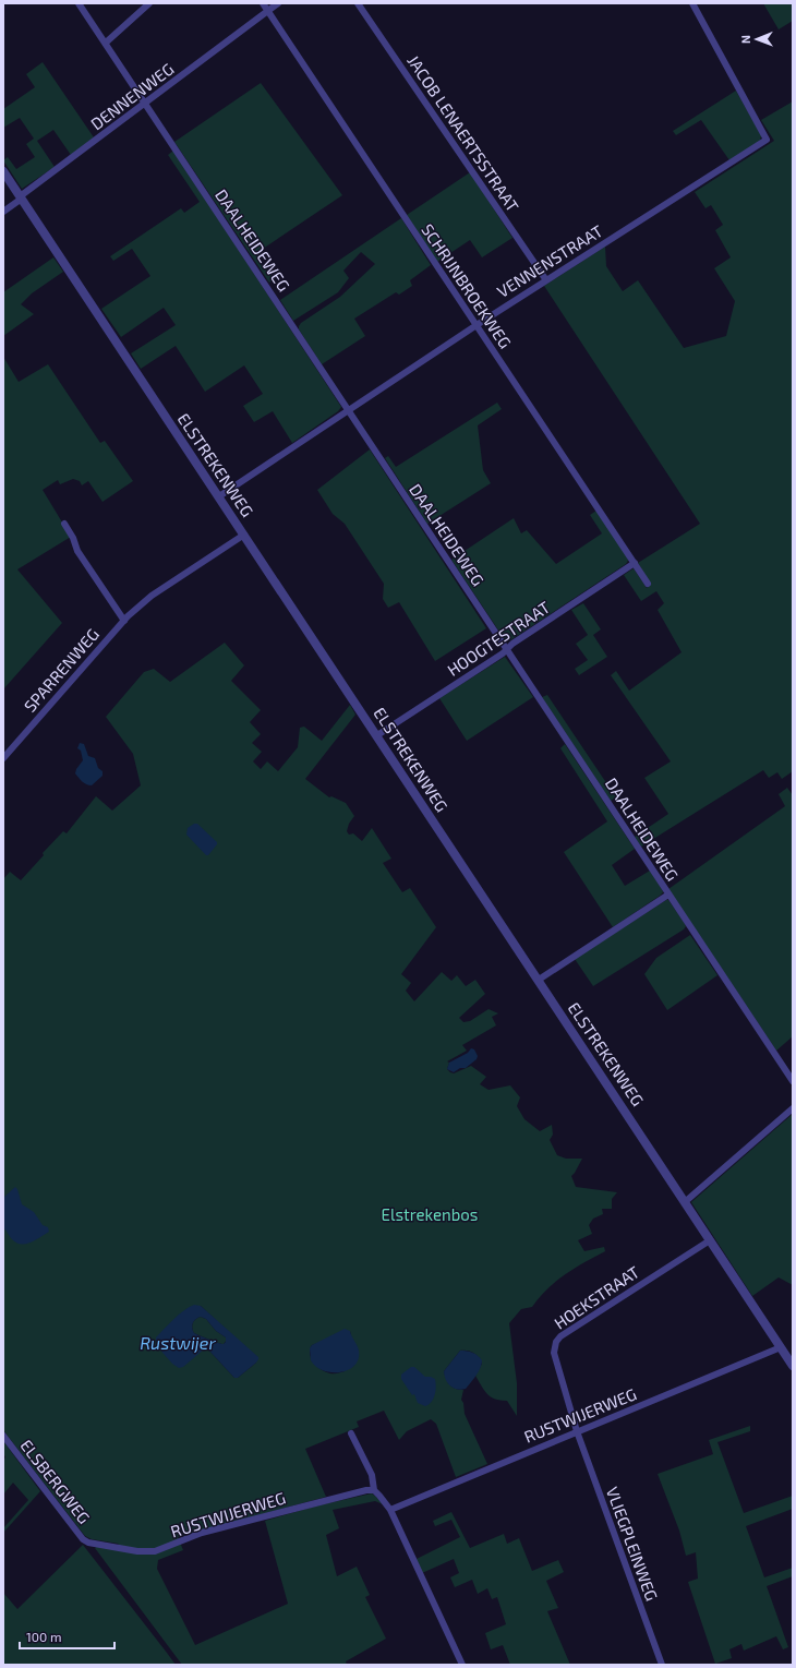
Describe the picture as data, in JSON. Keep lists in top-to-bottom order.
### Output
{
  "streets": {
    "street": [
      "DENNENWEG",
      "JACOB LENAERTSSTRAAT",
      "DAALHEIDEWEG",
      "VENNENSTRAAT",
      "SCHRIJNBROEKWEG",
      "ELSTREKENWEG",
      "HOOGTESTRAAT",
      "SPARRENWEG",
      "HOEKSTRAAT",
      "RUSTWIJERWEG",
      "ELSBERGWEG",
      "VLIEGPLEINWEG"
    ]
  },
  "crossings": [
    ["DENNENWEG", "DAALHEIDEWEG"],
    ["DENNENWEG", "SCHRIJNBROEKWEG"],
    ["DENNENWEG", "ELSTREKENWEG"],
    ["JACOB LENAERTSSTRAAT", "VENNENSTRAAT"],
    ["DAALHEIDEWEG", "VENNENSTRAAT"],
    ["DAALHEIDEWEG", "HOOGTESTRAAT"],
    ["VENNENSTRAAT", "SCHRIJNBROEKWEG"],
    ["VENNENSTRAAT", "ELSTREKENWEG"],
    ["SCHRIJNBROEKWEG", "HOOGTESTRAAT"],
    ["ELSTREKENWEG", "HOOGTESTRAAT"],
    ["ELSTREKENWEG", "SPARRENWEG"],
    ["ELSTREKENWEG", "HOEKSTRAAT"],
    ["ELSTREKENWEG", "RUSTWIJERWEG"],
    ["HOEKSTRAAT", "RUSTWIJERWEG"],
    ["HOEKSTRAAT", "VLIEGPLEINWEG"],
    ["RUSTWIJERWEG", "ELSBERGWEG"],
    ["RUSTWIJERWEG", "VLIEGPLEINWEG"]
  ],
  "water": ["Rustwijer"],
  "parks": ["Elstrekenbos"],
  "scale_bar": "100 m",
  "north": "left"
}
